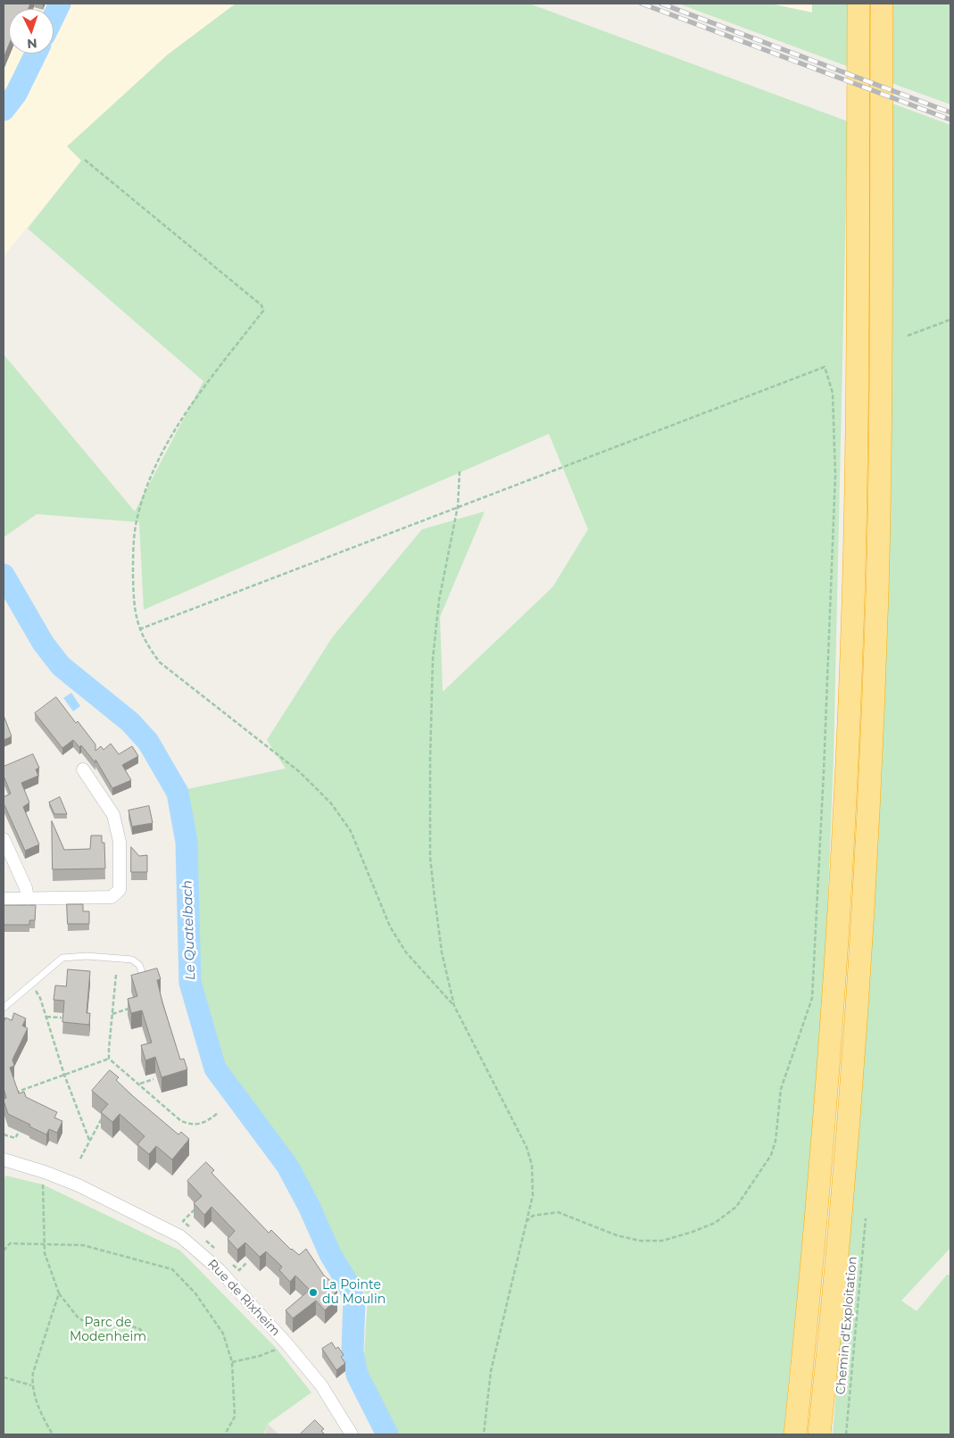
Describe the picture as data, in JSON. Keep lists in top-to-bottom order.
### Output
{
  "streets": {
    "street": ["Rue de Rixheim"],
    "path": ["Chemin d'Exploitation"]
  },
  "water": ["Le Quatelbach"],
  "parks": ["Parc de Modenheim"],
  "places": ["La Pointe du Moulin"],
  "north": "bottom"
}
